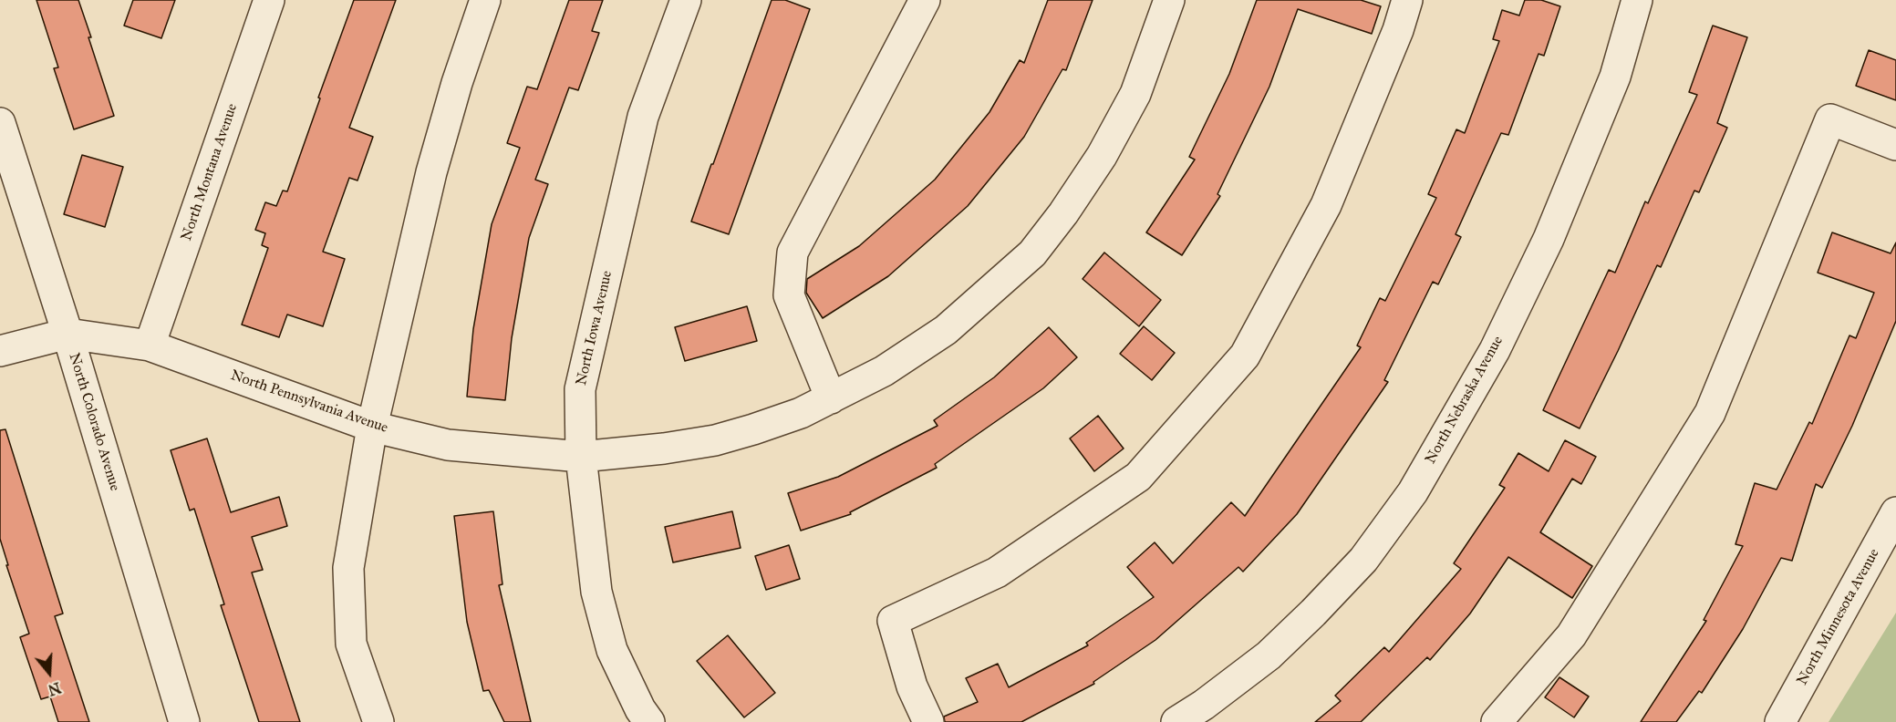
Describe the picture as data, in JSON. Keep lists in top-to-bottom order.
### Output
{
  "streets": {
    "street": [
      "North Montana Avenue",
      "North Iowa Avenue",
      "North Nebraska Avenue",
      "North Pennsylvania Avenue",
      "North Colorado Avenue",
      "North Minnesota Avenue"
    ]
  },
  "crossings": [
    ["North Montana Avenue", "North Pennsylvania Avenue"],
    ["North Iowa Avenue", "North Pennsylvania Avenue"],
    ["North Pennsylvania Avenue", "North Colorado Avenue"]
  ],
  "north": "bottom"
}
